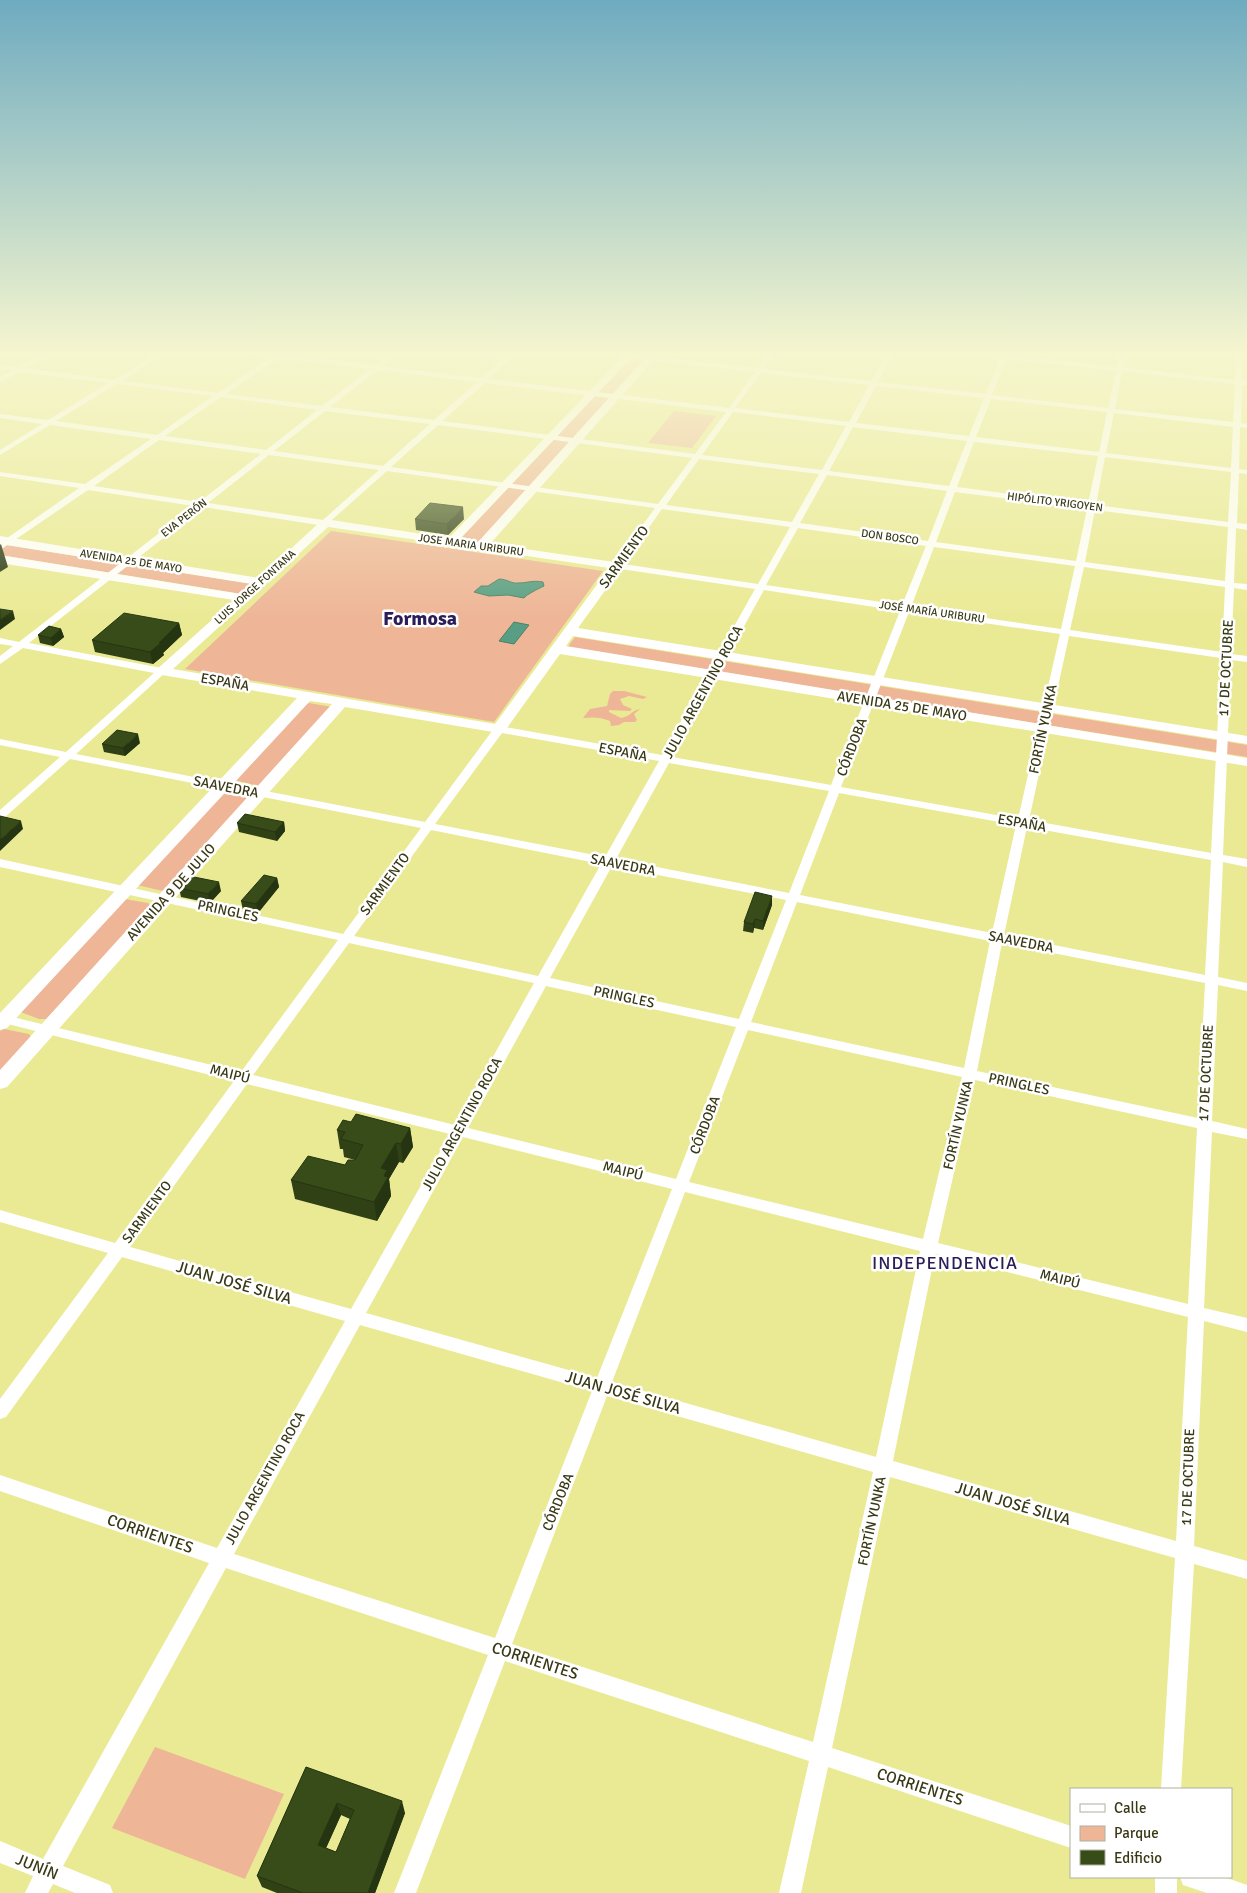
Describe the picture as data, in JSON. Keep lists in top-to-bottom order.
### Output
{
  "streets": {
    "main road": [
      "JOSE MARIA URIBURU",
      "SARMIENTO",
      "AVENIDA 25 DE MAYO",
      "LUIS JORGE FONTANA",
      "ESPAÑA",
      "AVENIDA 9 DE JULIO"
    ],
    "street": [
      "HIPÓLITO YRIGOYEN",
      "EVA PERÓN",
      "DON BOSCO",
      "JOSÉ MARÍA URIBURU",
      "17 DE OCTUBRE",
      "JULIO ARGENTINO ROCA",
      "FORTÍN YUNKA",
      "CÓRDOBA",
      "SAAVEDRA",
      "PRINGLES",
      "MAIPÚ",
      "JUAN JOSÉ SILVA",
      "CORRIENTES",
      "JUNÍN"
    ]
  },
  "crossings": [
    ["HIPÓLITO YRIGOYEN", "SARMIENTO"],
    ["HIPÓLITO YRIGOYEN", "17 DE OCTUBRE"],
    ["HIPÓLITO YRIGOYEN", "JULIO ARGENTINO ROCA"],
    ["HIPÓLITO YRIGOYEN", "FORTÍN YUNKA"],
    ["HIPÓLITO YRIGOYEN", "CÓRDOBA"],
    ["EVA PERÓN", "DON BOSCO"],
    ["EVA PERÓN", "AVENIDA 25 DE MAYO"],
    ["EVA PERÓN", "ESPAÑA"],
    ["DON BOSCO", "SARMIENTO"],
    ["DON BOSCO", "LUIS JORGE FONTANA"],
    ["DON BOSCO", "17 DE OCTUBRE"],
    ["DON BOSCO", "JULIO ARGENTINO ROCA"],
    ["DON BOSCO", "FORTÍN YUNKA"],
    ["DON BOSCO", "CÓRDOBA"],
    ["JOSE MARIA URIBURU", "SARMIENTO"],
    ["JOSE MARIA URIBURU", "LUIS JORGE FONTANA"],
    ["JOSE MARIA URIBURU", "JOSÉ MARÍA URIBURU"],
    ["SARMIENTO", "AVENIDA 25 DE MAYO"],
    ["SARMIENTO", "JOSÉ MARÍA URIBURU"],
    ["SARMIENTO", "ESPAÑA"],
    ["SARMIENTO", "SAAVEDRA"],
    ["SARMIENTO", "PRINGLES"],
    ["SARMIENTO", "MAIPÚ"],
    ["SARMIENTO", "JUAN JOSÉ SILVA"],
    ["AVENIDA 25 DE MAYO", "LUIS JORGE FONTANA"],
    ["AVENIDA 25 DE MAYO", "17 DE OCTUBRE"],
    ["AVENIDA 25 DE MAYO", "JULIO ARGENTINO ROCA"],
    ["AVENIDA 25 DE MAYO", "FORTÍN YUNKA"],
    ["AVENIDA 25 DE MAYO", "CÓRDOBA"],
    ["LUIS JORGE FONTANA", "ESPAÑA"],
    ["LUIS JORGE FONTANA", "SAAVEDRA"],
    ["JOSÉ MARÍA URIBURU", "17 DE OCTUBRE"],
    ["JOSÉ MARÍA URIBURU", "JULIO ARGENTINO ROCA"],
    ["JOSÉ MARÍA URIBURU", "FORTÍN YUNKA"],
    ["JOSÉ MARÍA URIBURU", "CÓRDOBA"],
    ["17 DE OCTUBRE", "ESPAÑA"],
    ["17 DE OCTUBRE", "SAAVEDRA"],
    ["17 DE OCTUBRE", "PRINGLES"],
    ["17 DE OCTUBRE", "MAIPÚ"],
    ["17 DE OCTUBRE", "JUAN JOSÉ SILVA"],
    ["ESPAÑA", "JULIO ARGENTINO ROCA"],
    ["ESPAÑA", "FORTÍN YUNKA"],
    ["ESPAÑA", "CÓRDOBA"],
    ["ESPAÑA", "AVENIDA 9 DE JULIO"],
    ["JULIO ARGENTINO ROCA", "SAAVEDRA"],
    ["JULIO ARGENTINO ROCA", "PRINGLES"],
    ["JULIO ARGENTINO ROCA", "MAIPÚ"],
    ["JULIO ARGENTINO ROCA", "JUAN JOSÉ SILVA"],
    ["JULIO ARGENTINO ROCA", "CORRIENTES"],
    ["JULIO ARGENTINO ROCA", "JUNÍN"],
    ["FORTÍN YUNKA", "SAAVEDRA"],
    ["FORTÍN YUNKA", "PRINGLES"],
    ["FORTÍN YUNKA", "MAIPÚ"],
    ["FORTÍN YUNKA", "JUAN JOSÉ SILVA"],
    ["FORTÍN YUNKA", "CORRIENTES"],
    ["CÓRDOBA", "SAAVEDRA"],
    ["CÓRDOBA", "PRINGLES"],
    ["CÓRDOBA", "MAIPÚ"],
    ["CÓRDOBA", "JUAN JOSÉ SILVA"],
    ["CÓRDOBA", "CORRIENTES"],
    ["SAAVEDRA", "AVENIDA 9 DE JULIO"],
    ["AVENIDA 9 DE JULIO", "PRINGLES"],
    ["AVENIDA 9 DE JULIO", "MAIPÚ"]
  ],
  "districts": ["Formosa", "INDEPENDENCIA"],
  "legend": ["Calle", "Parque", "Edificio"]
}
